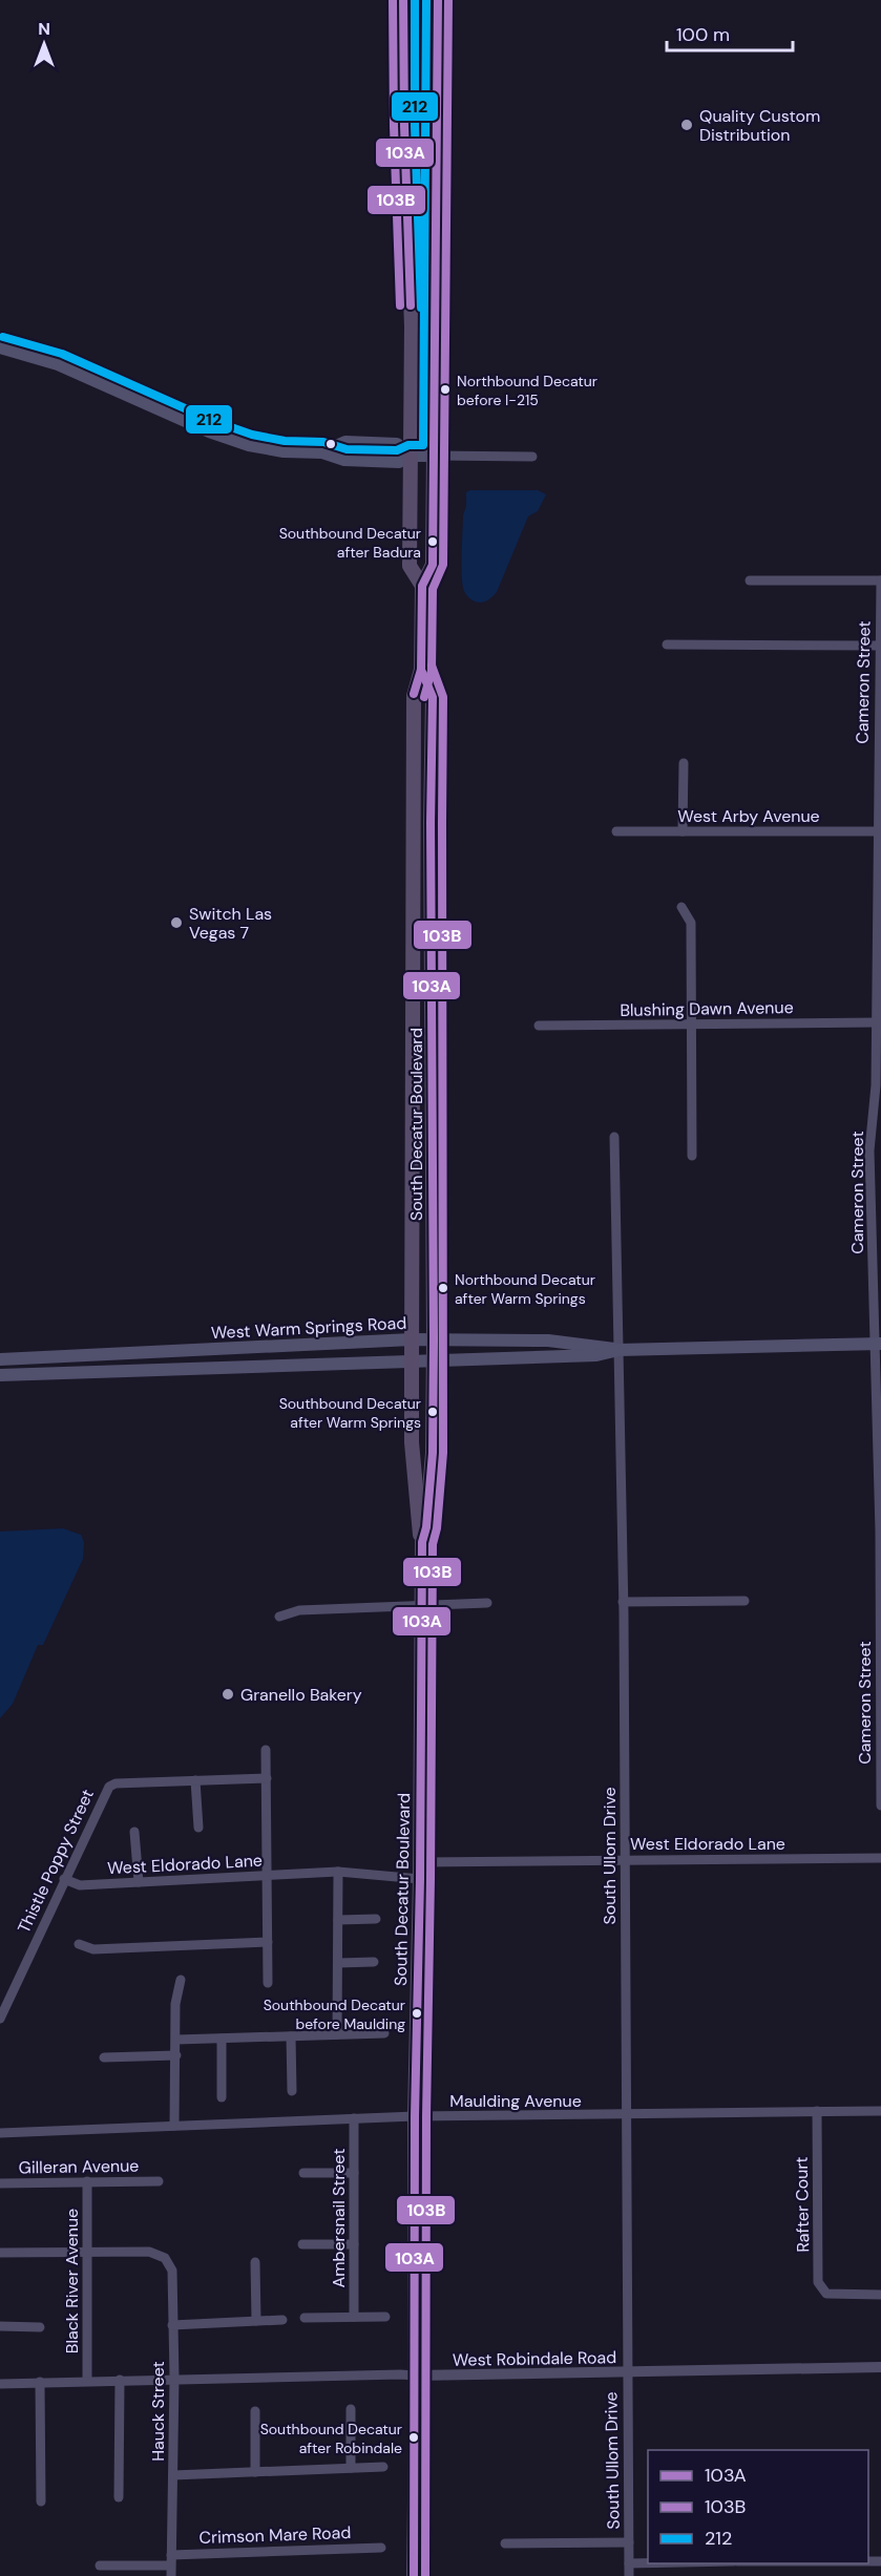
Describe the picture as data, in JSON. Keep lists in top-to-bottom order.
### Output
{
  "streets": {
    "main road": ["South Decatur Boulevard", "West Warm Springs Road"],
    "street": [
      "Cameron Street",
      "West Arby Avenue",
      "Blushing Dawn Avenue",
      "West Eldorado Lane",
      "South Ullom Drive",
      "Thistle Poppy Street",
      "Maulding Avenue",
      "Gilleran Avenue",
      "Rafter Court",
      "Ambersnail Street",
      "Black River Avenue",
      "West Robindale Road",
      "Hauck Street",
      "Crimson Mare Road"
    ]
  },
  "crossings": [
    ["Cameron Street", "West Arby Avenue"],
    ["Cameron Street", "Blushing Dawn Avenue"],
    ["Cameron Street", "West Warm Springs Road"],
    ["South Decatur Boulevard", "West Warm Springs Road"],
    ["South Decatur Boulevard", "West Eldorado Lane"],
    ["South Decatur Boulevard", "Maulding Avenue"],
    ["South Decatur Boulevard", "West Robindale Road"],
    ["West Warm Springs Road", "South Ullom Drive"],
    ["West Eldorado Lane", "South Ullom Drive"],
    ["West Eldorado Lane", "Thistle Poppy Street"],
    ["South Ullom Drive", "Maulding Avenue"],
    ["South Ullom Drive", "West Robindale Road"],
    ["Maulding Avenue", "Rafter Court"],
    ["Maulding Avenue", "Ambersnail Street"],
    ["Gilleran Avenue", "Black River Avenue"],
    ["Black River Avenue", "West Robindale Road"],
    ["Black River Avenue", "Hauck Street"],
    ["West Robindale Road", "Hauck Street"],
    ["Hauck Street", "Crimson Mare Road"]
  ],
  "places": [
    "Quality Custom Distribution",
    "Northbound Decatur before I-215",
    "Southbound Decatur after Badura",
    "Switch Las Vegas 7",
    "Northbound Decatur after Warm Springs",
    "Southbound Decatur after Warm Springs",
    "Granello Bakery",
    "Southbound Decatur before Maulding",
    "Southbound Decatur after Robindale"
  ],
  "lines": ["transit line 103A", "transit line 103B", "transit line 212"],
  "legend": ["103A", "103B", "212"],
  "scale_bar": "100 m",
  "north": "top"
}
